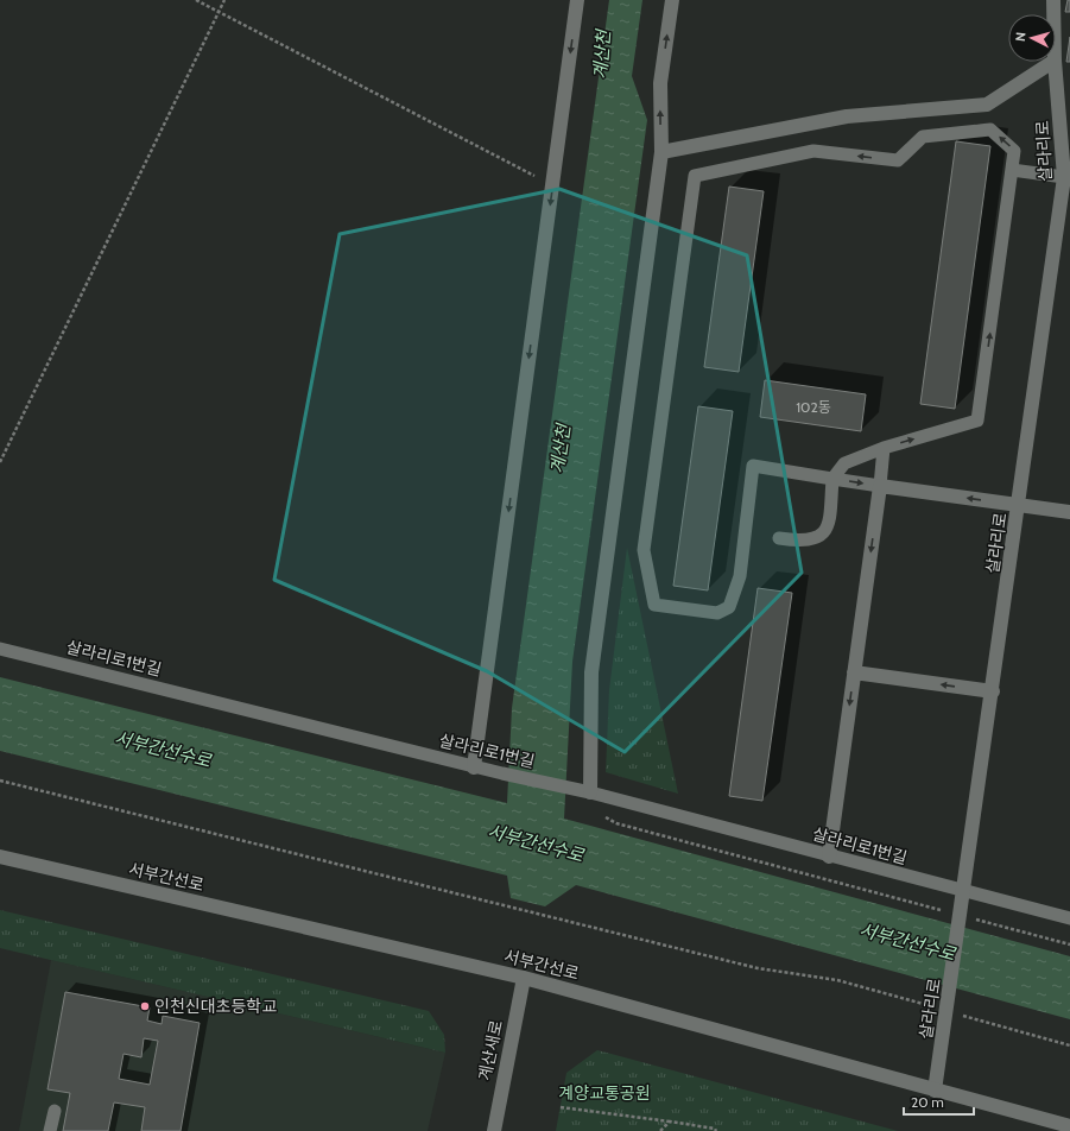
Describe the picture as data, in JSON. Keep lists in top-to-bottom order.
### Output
{
  "streets": {
    "street": ["살라리로", "서부간선로", "계산새로"],
    "lane": ["살라리로1번길"]
  },
  "crossings": [
    ["살라리로", "살라리로1번길"],
    ["살라리로", "서부간선로"],
    ["서부간선로", "계산새로"]
  ],
  "water": ["계산천", "서부간선수로"],
  "parks": ["계양교통공원"],
  "places": ["인천신대초등학교"],
  "house_numbers": ["102동"],
  "scale_bar": "20 m",
  "north": "left"
}
